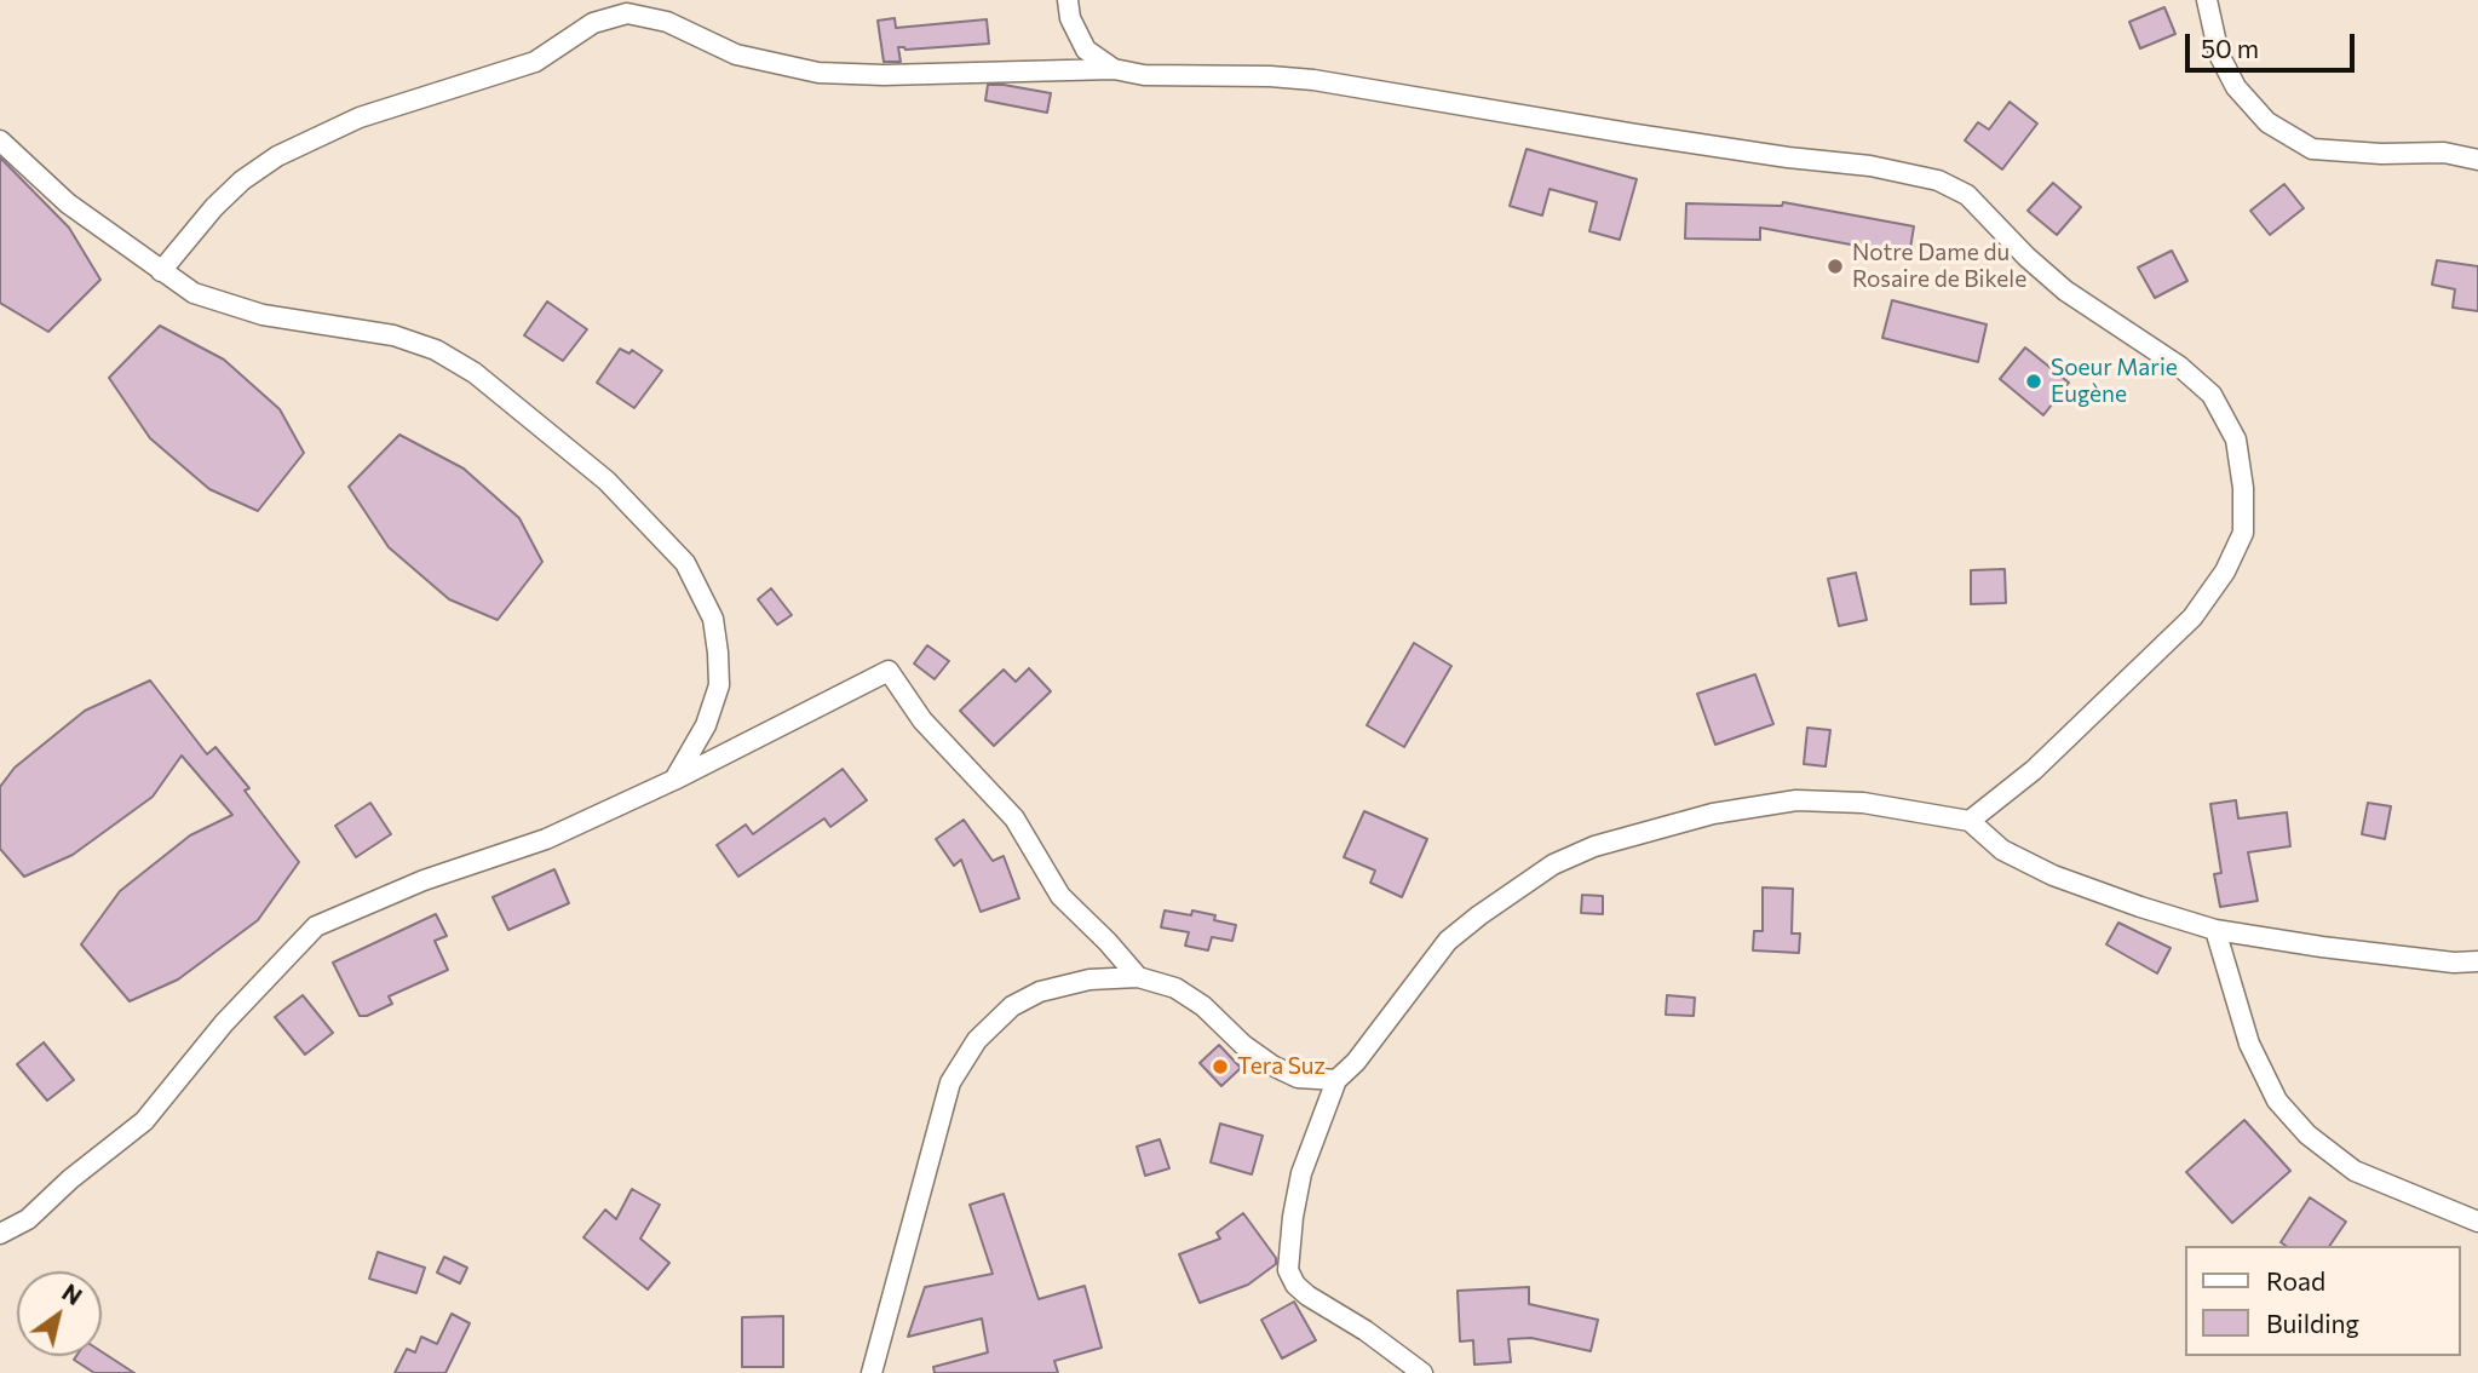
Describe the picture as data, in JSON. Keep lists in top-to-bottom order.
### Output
{
  "places": ["Notre Dame du Rosaire de Bikele", "Soeur Marie Eugène", "Tera Suz"],
  "legend": ["Road", "Building"],
  "scale_bar": "50 m",
  "north": "top right"
}
